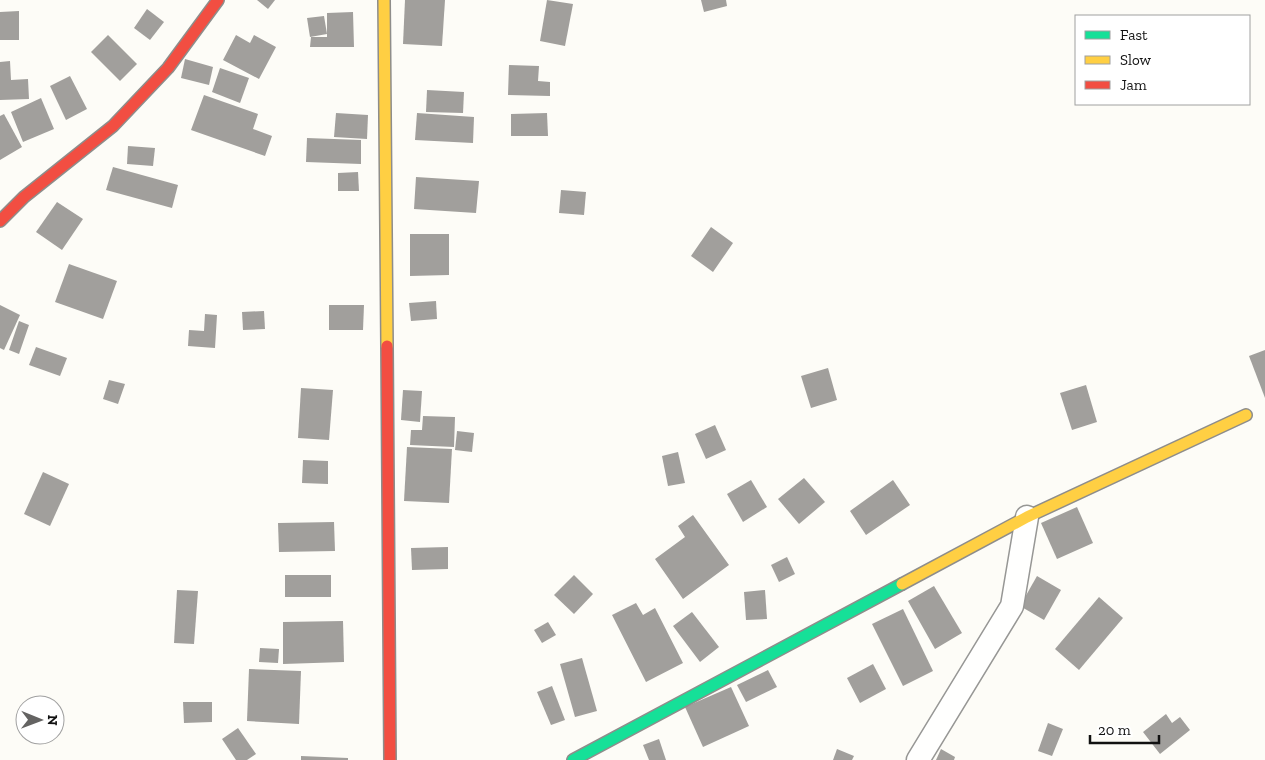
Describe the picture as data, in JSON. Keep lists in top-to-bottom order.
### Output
{
  "legend": ["Fast", "Slow", "Jam"],
  "scale_bar": "20 m",
  "north": "right"
}
